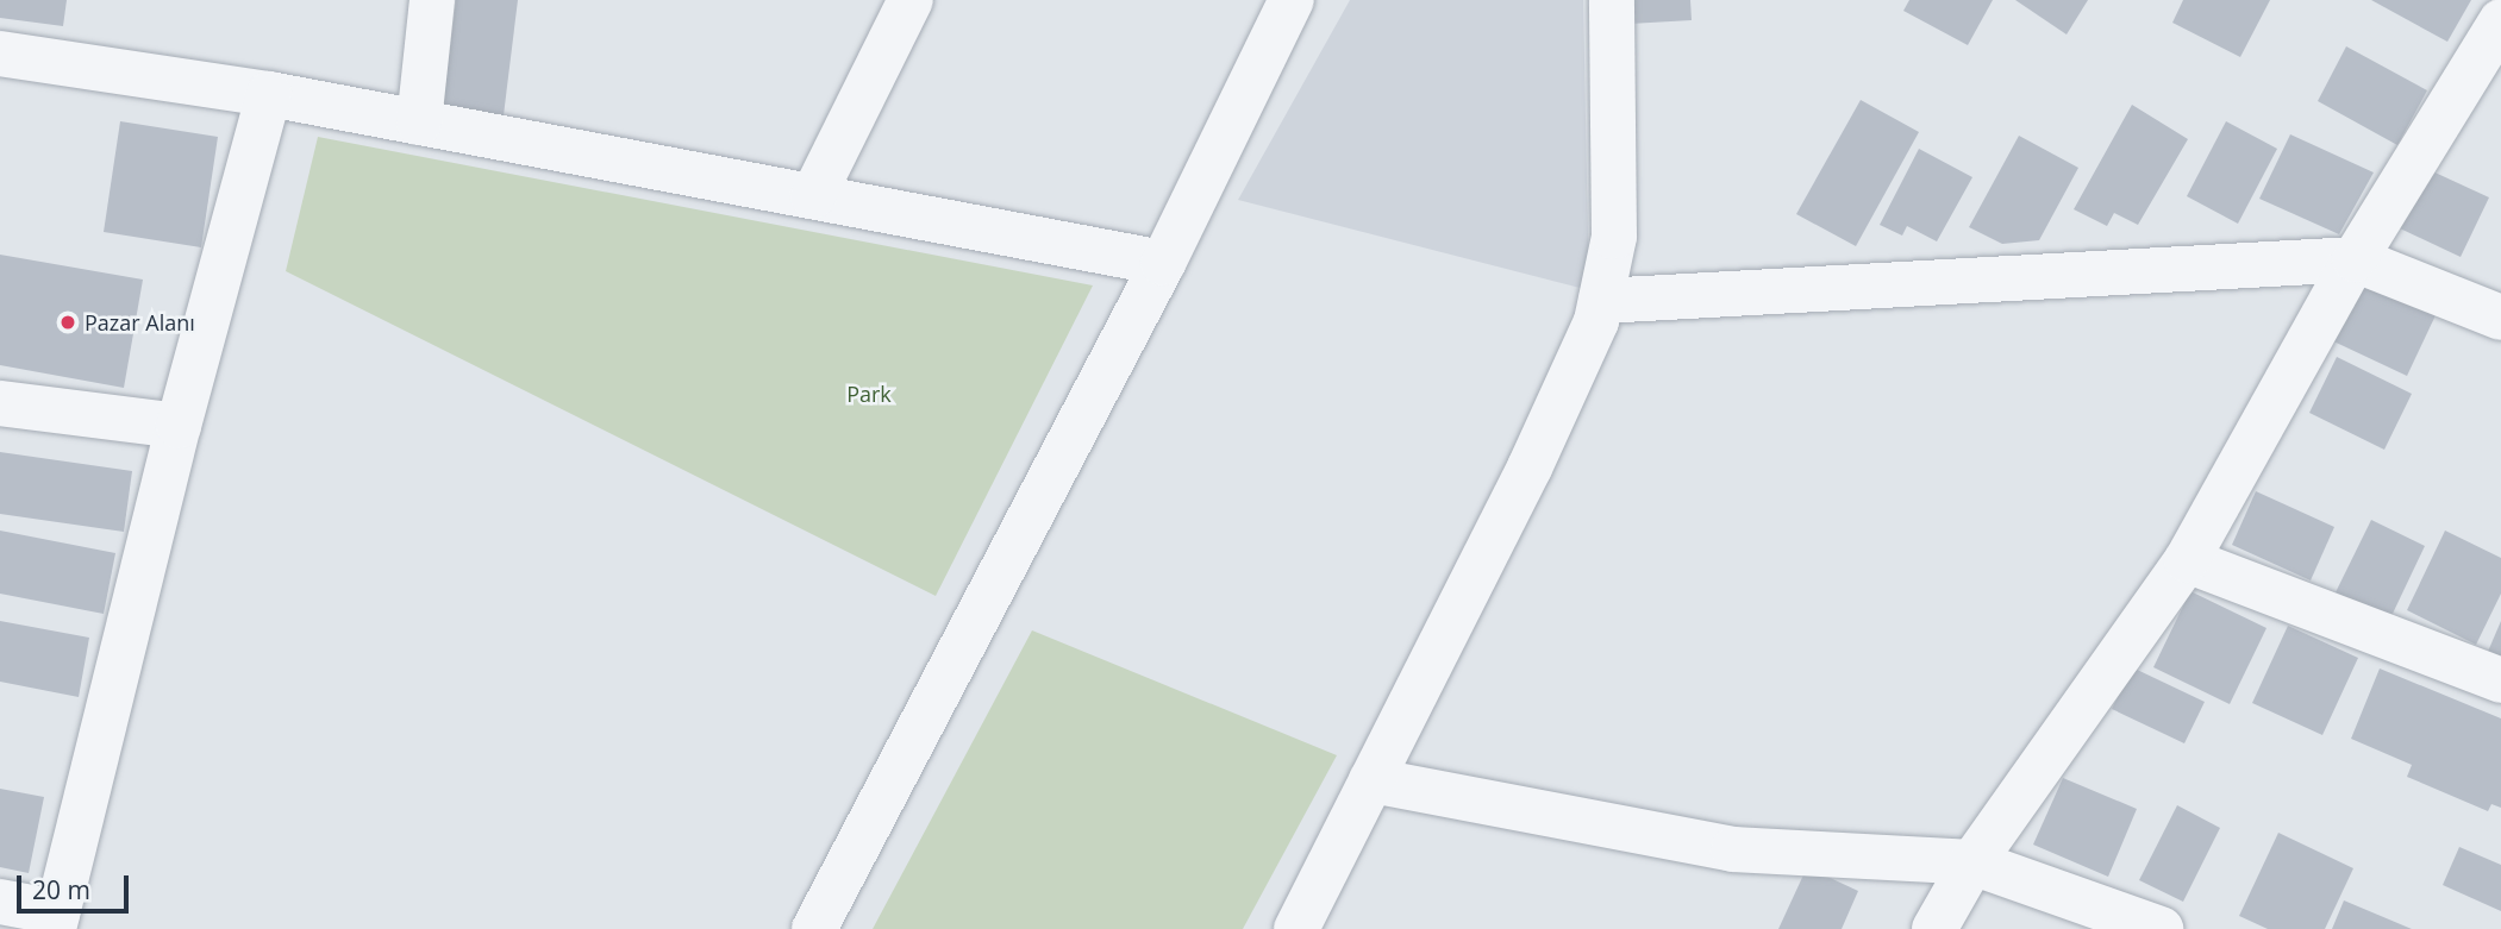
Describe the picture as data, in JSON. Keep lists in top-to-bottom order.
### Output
{
  "parks": ["Park"],
  "places": ["Pazar Alanı"],
  "scale_bar": "20 m"
}
